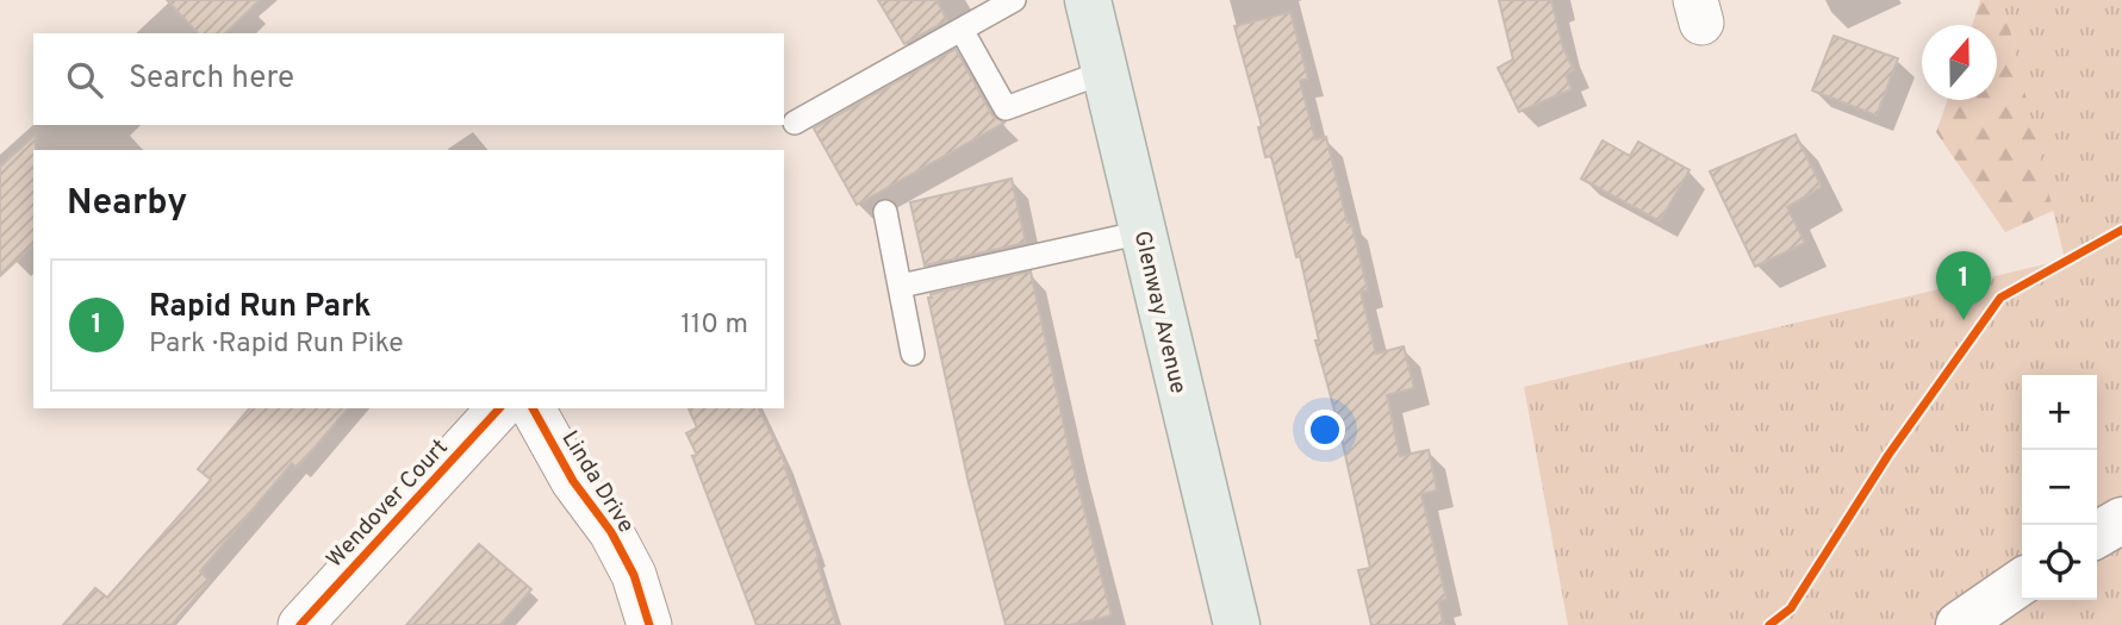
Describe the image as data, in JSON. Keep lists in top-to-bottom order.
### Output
{
  "streets": {
    "main road": ["Glenway Avenue"],
    "street": ["Linda Drive", "Wendover Court"]
  },
  "north": "top",
  "page": {
    "search": "Search here",
    "heading": "Nearby",
    "pins": "1",
    "list": [
      {
        "mark": "1",
        "name": "Rapid Run Park",
        "note": "Park · Rapid Run Pike",
        "value": "110 m"
      }
    ],
    "map_buttons": ["+", "−"]
  }
}
